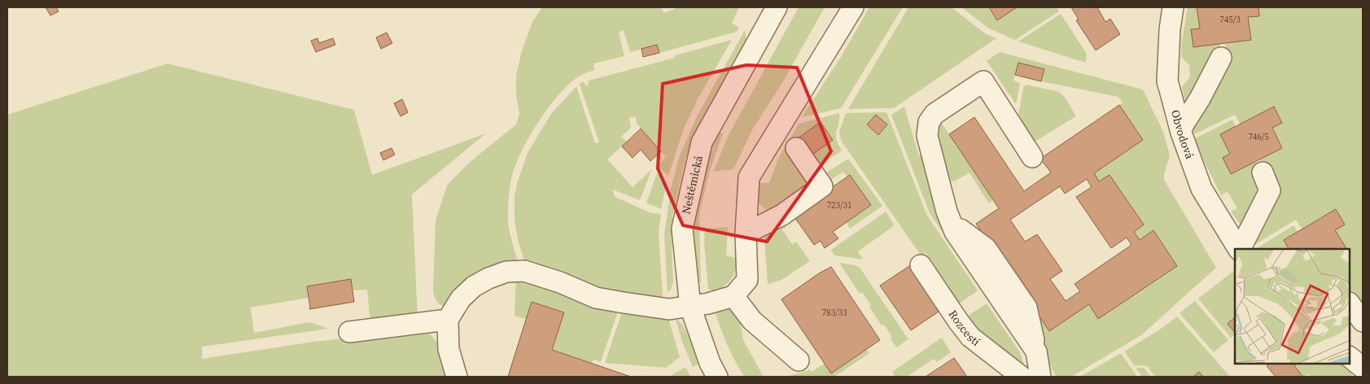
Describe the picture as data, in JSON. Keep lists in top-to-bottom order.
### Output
{
  "streets": {
    "street": ["Obvodová", "Neštěmická", "Rozcestí"]
  },
  "house_numbers": [
    "745/3",
    "746/5",
    "723/31",
    "783/33"
  ]
}
